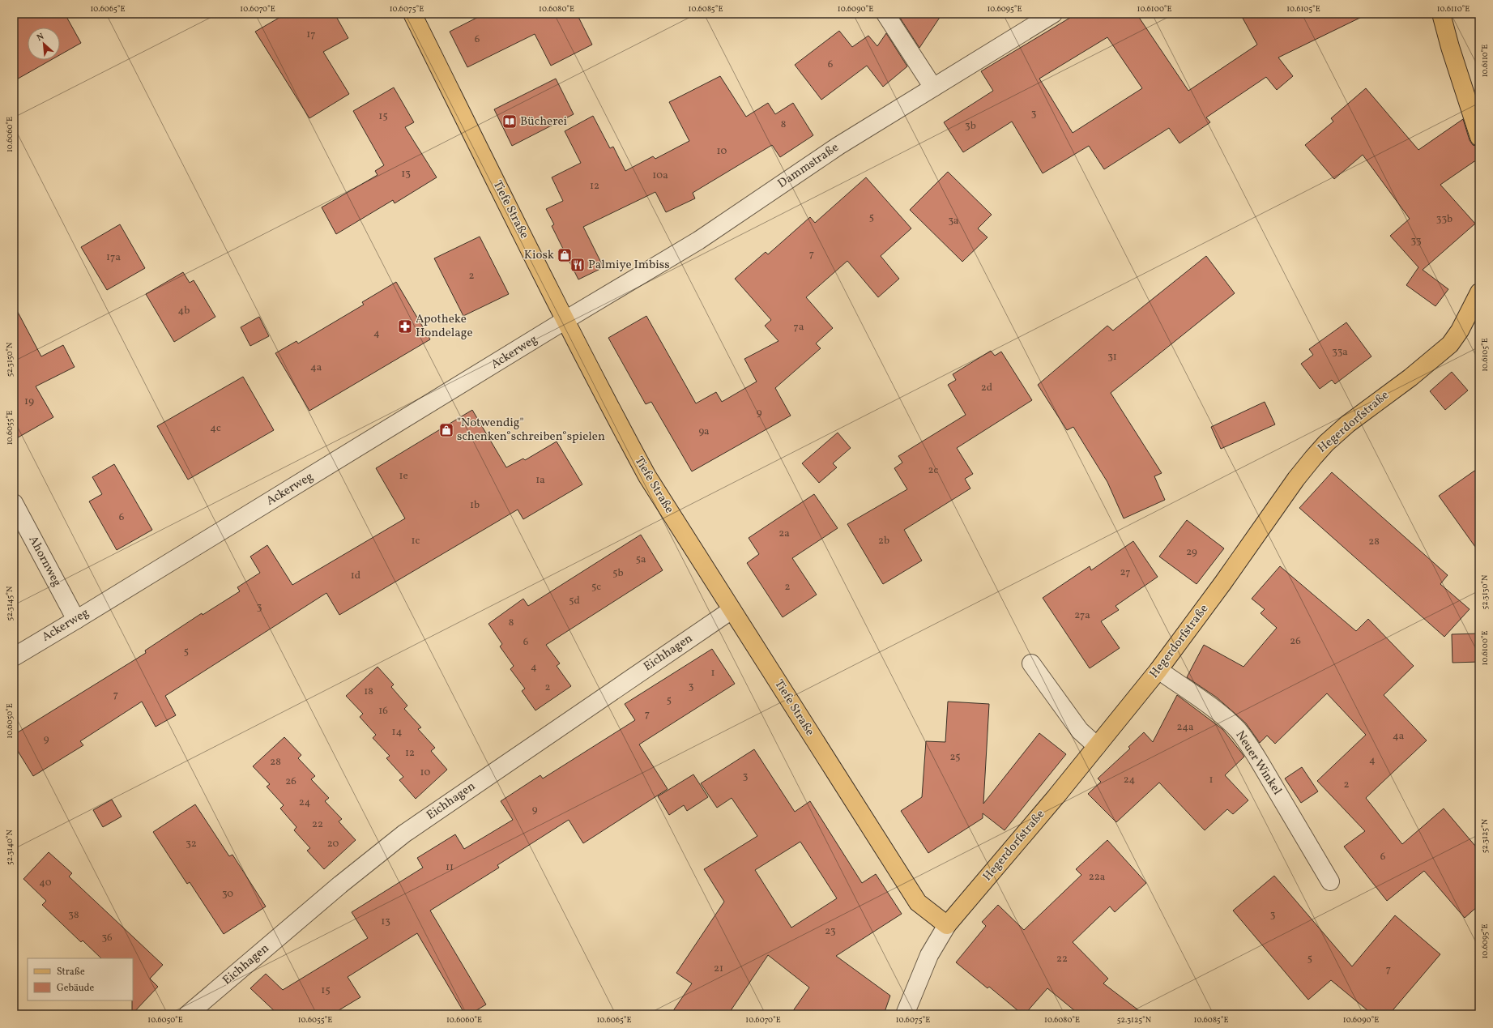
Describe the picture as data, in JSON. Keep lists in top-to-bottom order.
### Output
{
  "streets": {
    "main road": ["Tiefe Straße", "Hegerdorfstraße"],
    "street": [
      "Dammstraße",
      "Ackerweg",
      "Ahornweg",
      "Eichhagen",
      "Neuer Winkel"
    ]
  },
  "crossings": [
    ["Dammstraße", "Tiefe Straße"],
    ["Dammstraße", "Ackerweg"],
    ["Tiefe Straße", "Ackerweg"],
    ["Tiefe Straße", "Hegerdorfstraße"],
    ["Tiefe Straße", "Eichhagen"],
    ["Ackerweg", "Ahornweg"],
    ["Hegerdorfstraße", "Neuer Winkel"]
  ],
  "places": {
    "library": ["Bücherei"],
    "shop": ["Kiosk", "\"Notwendig\" schenken°schreiben°spielen"],
    "restaurant": ["Palmiye Imbiss"],
    "pharmacy": ["Apotheke Hondelage"]
  },
  "house_numbers": [
    "17",
    "6",
    "6",
    "3",
    "15",
    "8",
    "3b",
    "10",
    "13",
    "10a",
    "12",
    "5",
    "33b",
    "3a",
    "33",
    "7",
    "17a",
    "2",
    "4b",
    "7a",
    "4",
    "33a",
    "31",
    "4a",
    "2d",
    "19",
    "9",
    "4c",
    "9a",
    "2c",
    "1e",
    "1a",
    "1b",
    "6",
    "2a",
    "1c",
    "2b",
    "28",
    "29",
    "5a",
    "27",
    "5b",
    "1d",
    "5c",
    "2",
    "5d",
    "3",
    "27a",
    "8",
    "26",
    "6",
    "5",
    "4",
    "1",
    "3",
    "2",
    "18",
    "7",
    "5",
    "16",
    "7",
    "24a",
    "14",
    "4a",
    "9",
    "12",
    "25",
    "4",
    "28",
    "10",
    "3",
    "24",
    "1",
    "26",
    "2",
    "24",
    "9",
    "22",
    "32",
    "20",
    "6",
    "11",
    "22a",
    "40",
    "30",
    "38",
    "3",
    "13",
    "23",
    "36",
    "22",
    "5",
    "21",
    "7",
    "15"
  ],
  "legend": ["Straße", "Gebäude"],
  "north": "top left",
  "coordinates": [
    "10.6065°E",
    "10.6070°E",
    "10.6075°E",
    "10.6080°E",
    "10.6085°E",
    "10.6090°E",
    "10.6095°E",
    "10.6100°E",
    "10.6105°E",
    "10.6110°E",
    "10.6060°E",
    "52.3150°N",
    "10.6055°E",
    "52.3130°N",
    "52.3145°N",
    "10.6050°E",
    "52.3125°N",
    "52.3140°N"
  ]
}
